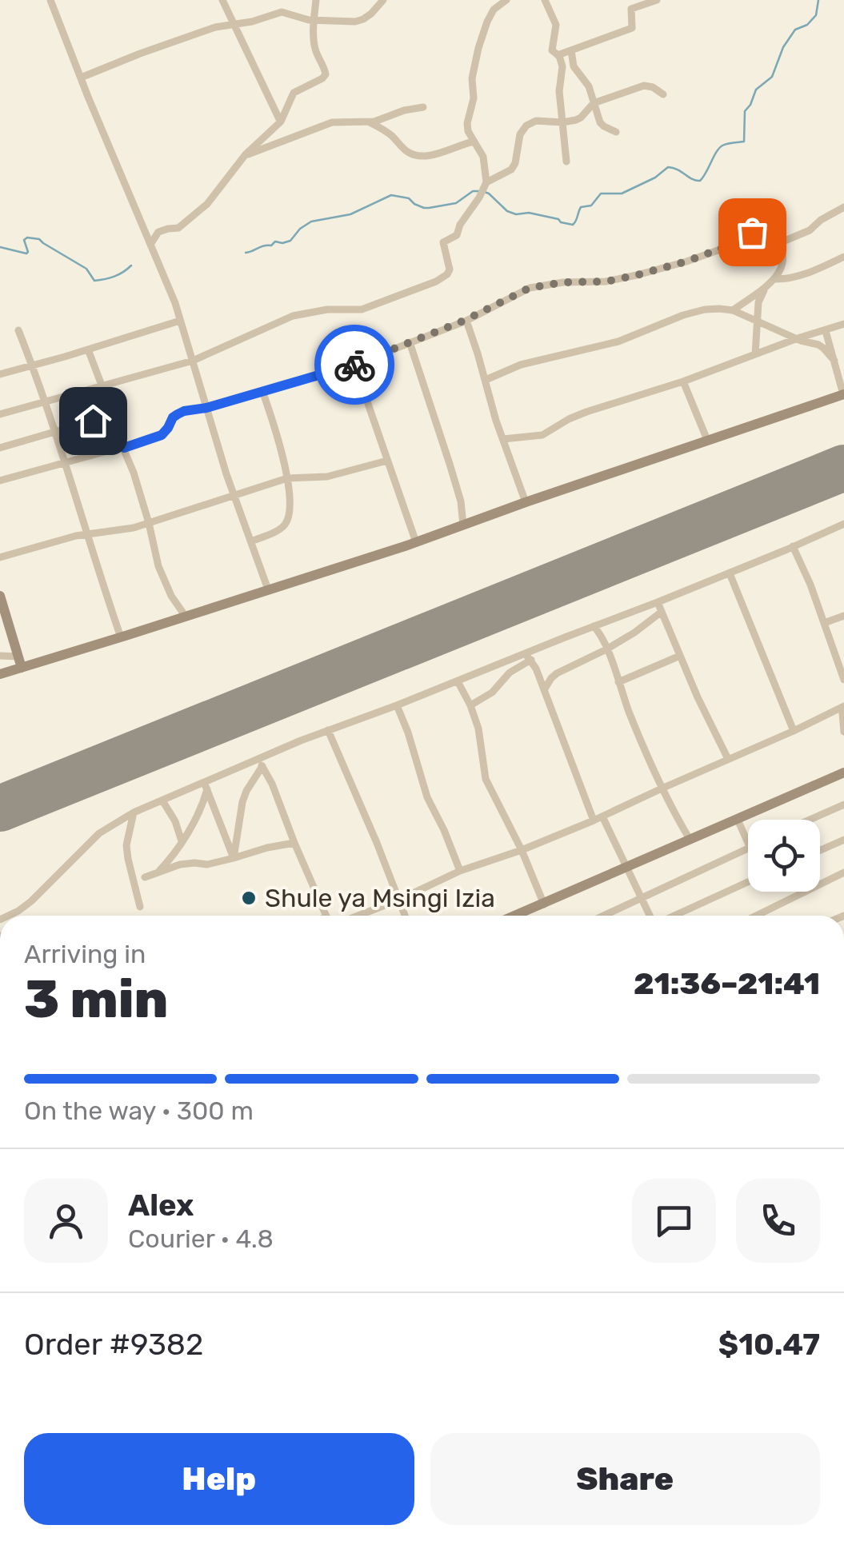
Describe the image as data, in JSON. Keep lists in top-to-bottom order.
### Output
{
  "places": ["Shule ya Msingi Izia"],
  "page": {
    "heading": ["3 min", "Arriving in", "21:36–21:41"],
    "panel": [
      "Alex",
      "Courier · 4.8",
      "Order #9382",
      "$10.47"
    ],
    "bar": "On the way · 300 m",
    "buttons": ["Help", "Share"]
  }
}
